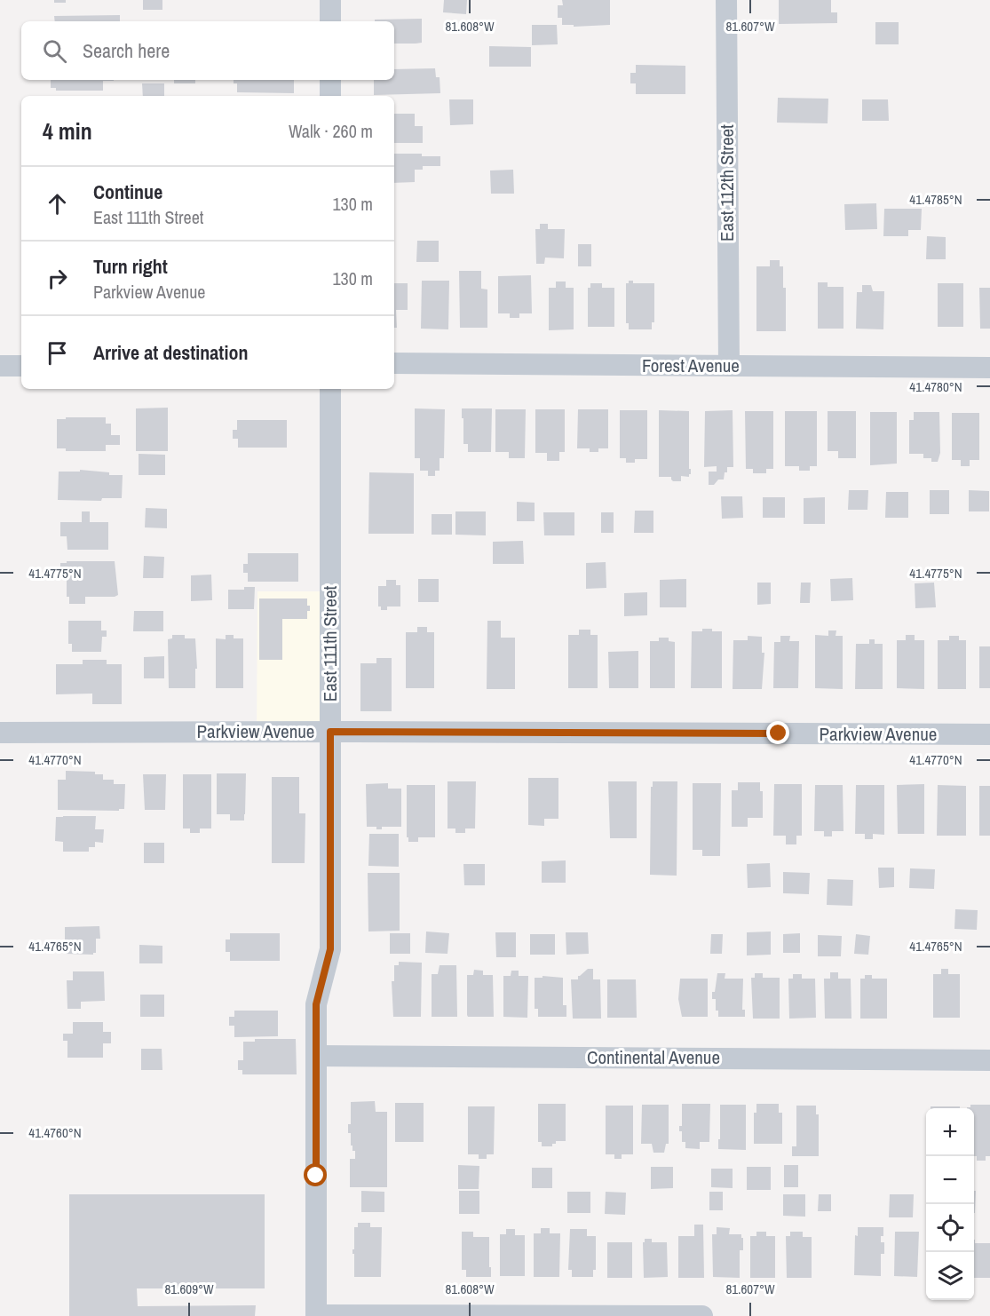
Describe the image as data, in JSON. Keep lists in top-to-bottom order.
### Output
{
  "streets": {
    "street": [
      "East 112th Street",
      "Forest Avenue",
      "East 111th Street",
      "Parkview Avenue",
      "Continental Avenue"
    ]
  },
  "crossings": [
    ["East 112th Street", "Forest Avenue"],
    ["East 111th Street", "Parkview Avenue"],
    ["East 111th Street", "Continental Avenue"]
  ],
  "page": {
    "search": "Search here",
    "heading": ["4 min", "Walk · 260 m"],
    "list": [
      ["Continue", "East 111th Street", "130 m"],
      ["Turn right", "Parkview Avenue", "130 m"],
      "Arrive at destination"
    ],
    "map_buttons": ["+", "−"]
  },
  "coordinates": [
    "81.608°W",
    "81.607°W",
    "41.4785°N",
    "41.4780°N",
    "41.4775°N",
    "41.4770°N",
    "41.4765°N",
    "41.4760°N",
    "81.609°W"
  ]
}
